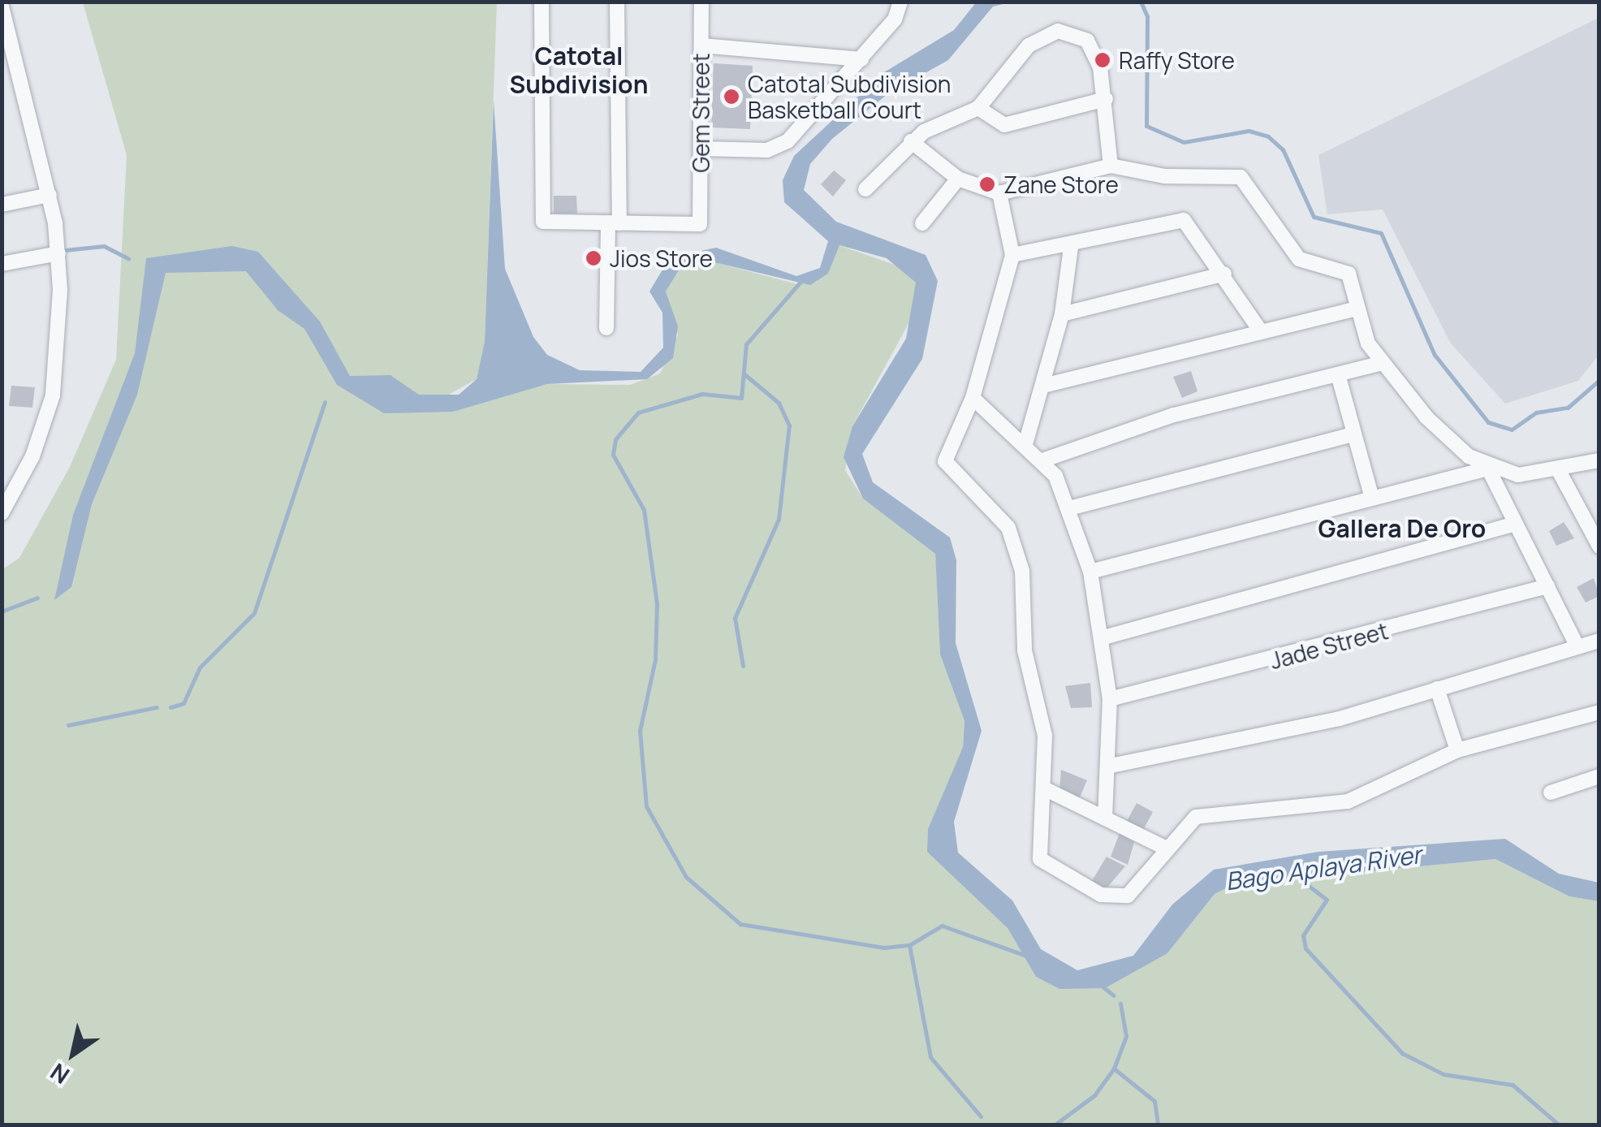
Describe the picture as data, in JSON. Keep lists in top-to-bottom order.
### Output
{
  "streets": {
    "street": ["Gem Street", "Jade Street"]
  },
  "districts": ["Catotal Subdivision", "Gallera De Oro"],
  "water": ["Bago Aplaya River"],
  "places": [
    "Raffy Store",
    "Catotal Subdivision Basketball Court",
    "Zane Store",
    "Jios Store"
  ],
  "north": "bottom left"
}
